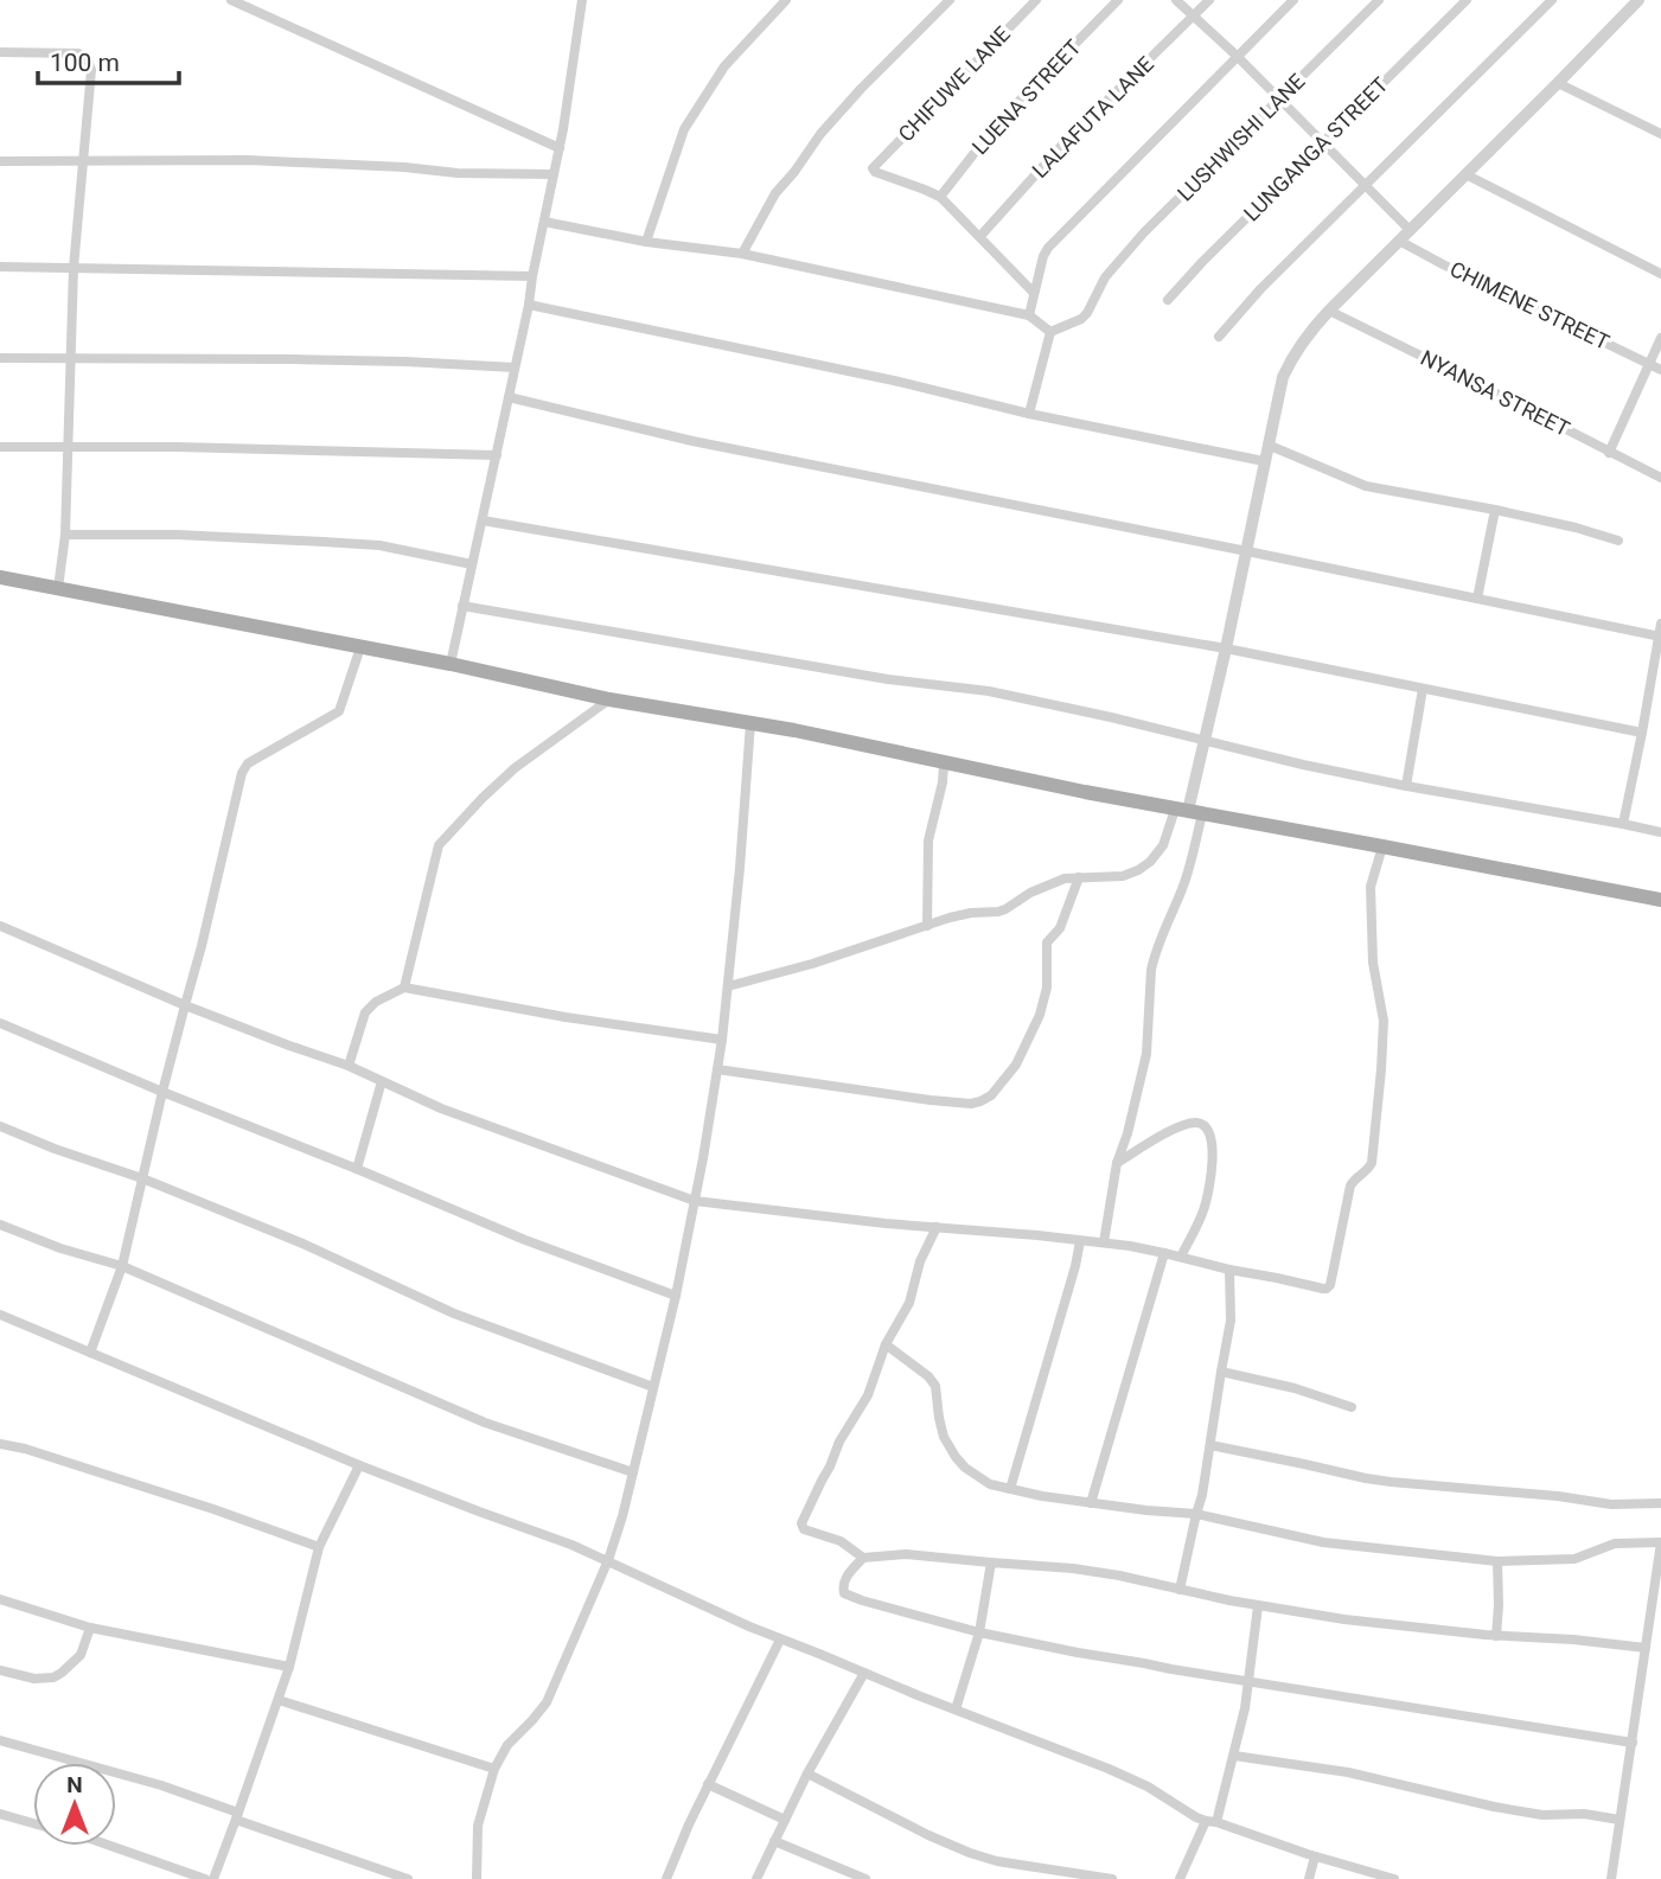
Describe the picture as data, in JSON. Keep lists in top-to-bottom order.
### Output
{
  "streets": {
    "street": [
      "CHIFUWE LANE",
      "LUENA STREET",
      "LALAFUTA LANE",
      "LUSHWISHI LANE",
      "LUNGANGA STREET",
      "CHIMENE STREET",
      "NYANSA STREET"
    ]
  },
  "crossings": [
    ["CHIFUWE LANE", "LUENA STREET"]
  ],
  "scale_bar": "100 m",
  "north": "top"
}
